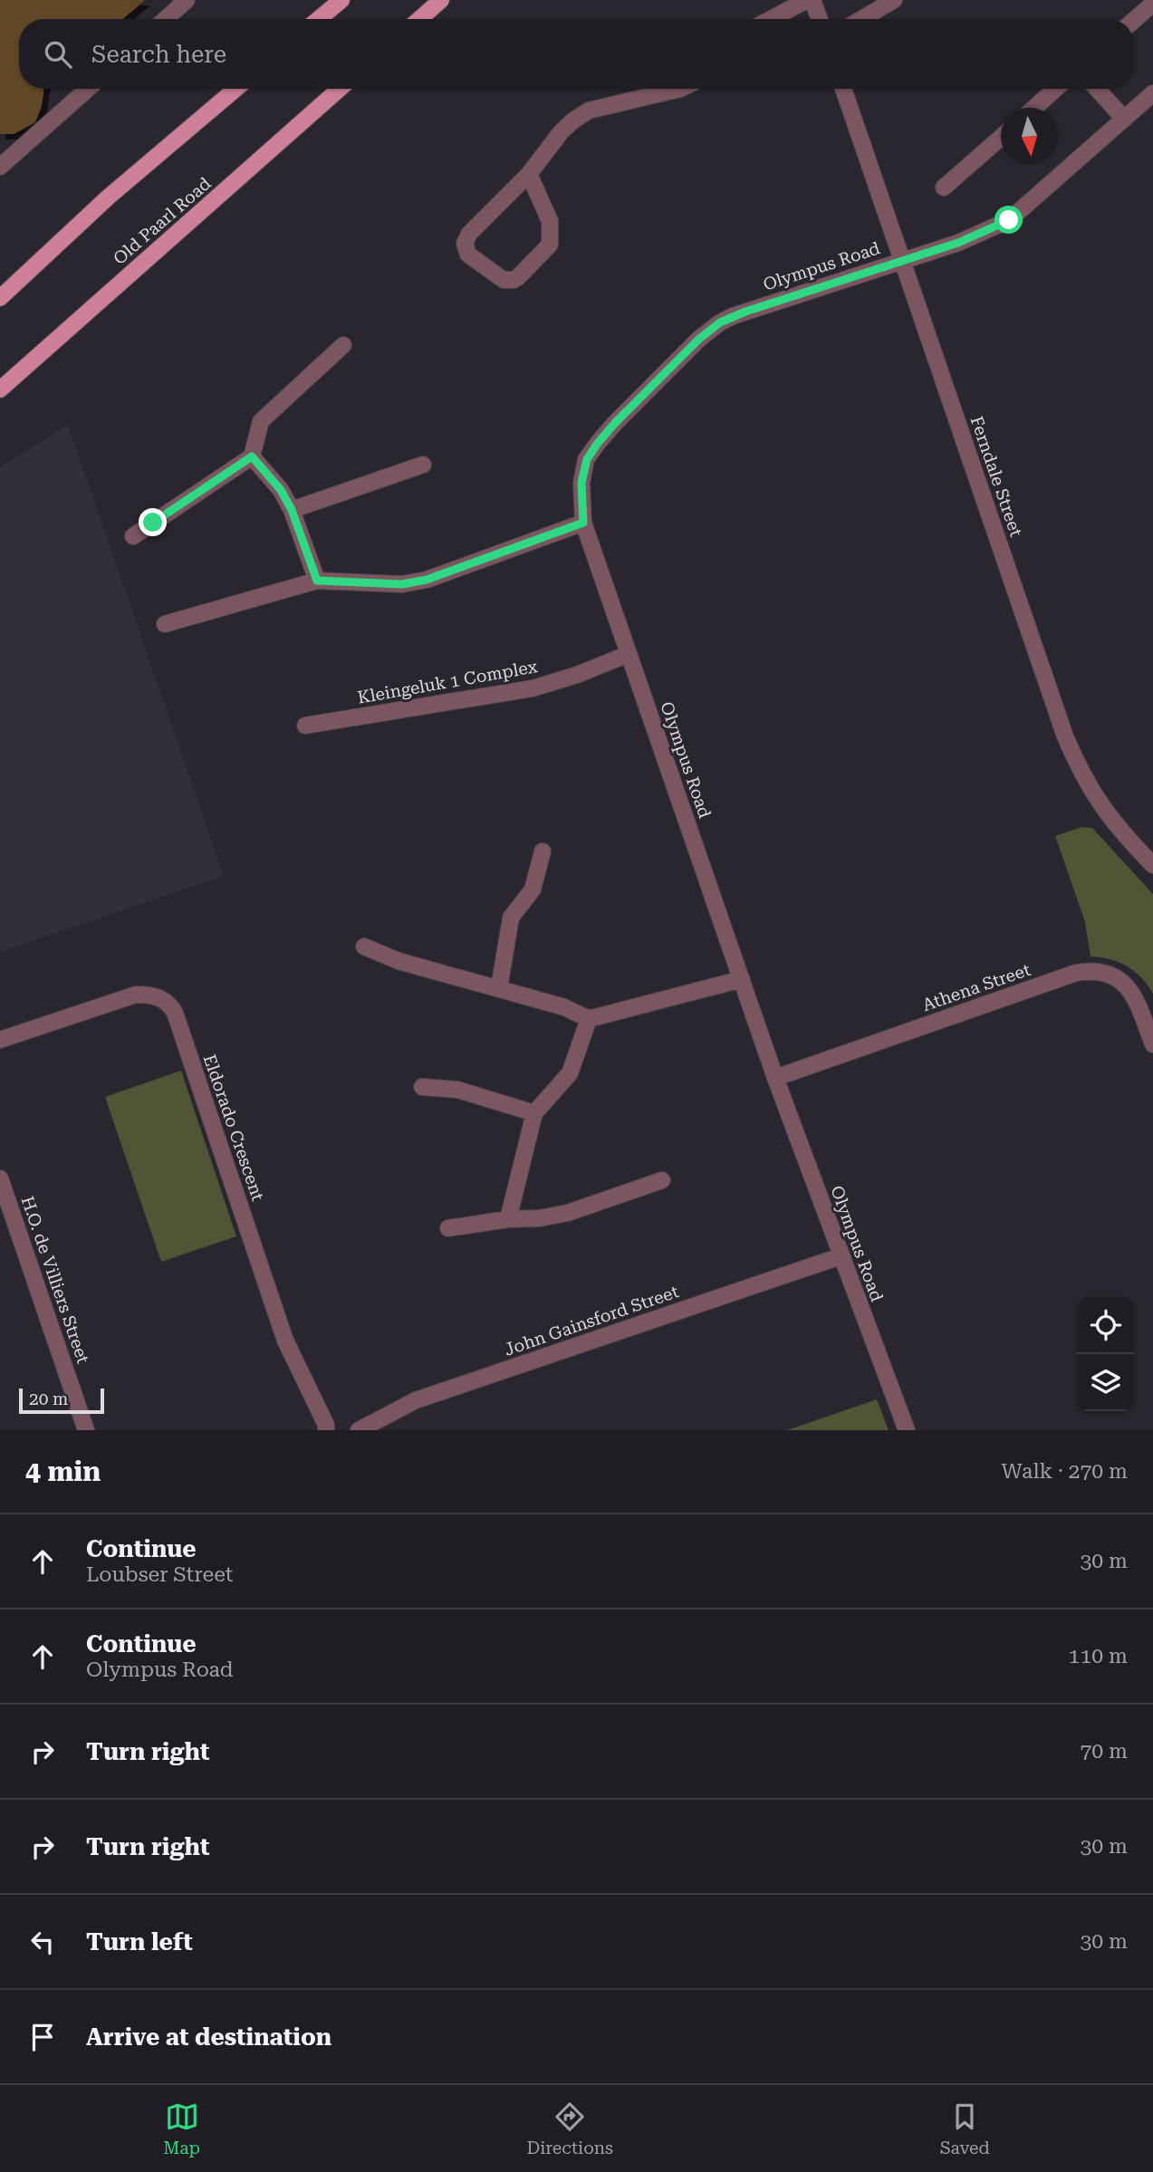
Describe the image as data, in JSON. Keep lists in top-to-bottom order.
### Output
{
  "streets": {
    "main road": ["Old Paarl Road"],
    "street": [
      "Olympus Road",
      "Ferndale Street",
      "Kleingeluk 1 Complex",
      "Athena Street",
      "Eldorado Crescent",
      "H.O. de Villiers Street",
      "John Gainsford Street"
    ]
  },
  "crossings": [
    ["Olympus Road", "Ferndale Street"],
    ["Olympus Road", "Kleingeluk 1 Complex"],
    ["Olympus Road", "Athena Street"],
    ["Olympus Road", "John Gainsford Street"]
  ],
  "scale_bar": "20 m",
  "north": "bottom",
  "page": {
    "search": "Search here",
    "scale": "20 m",
    "heading": ["4 min", "Walk · 270 m"],
    "list": [
      ["Continue", "Loubser Street", "30 m"],
      ["Continue", "Olympus Road", "110 m"],
      ["Turn right", "70 m"],
      ["Turn right", "30 m"],
      ["Turn left", "30 m"],
      "Arrive at destination"
    ],
    "nav": ["Map", "Directions", "Saved"]
  }
}
